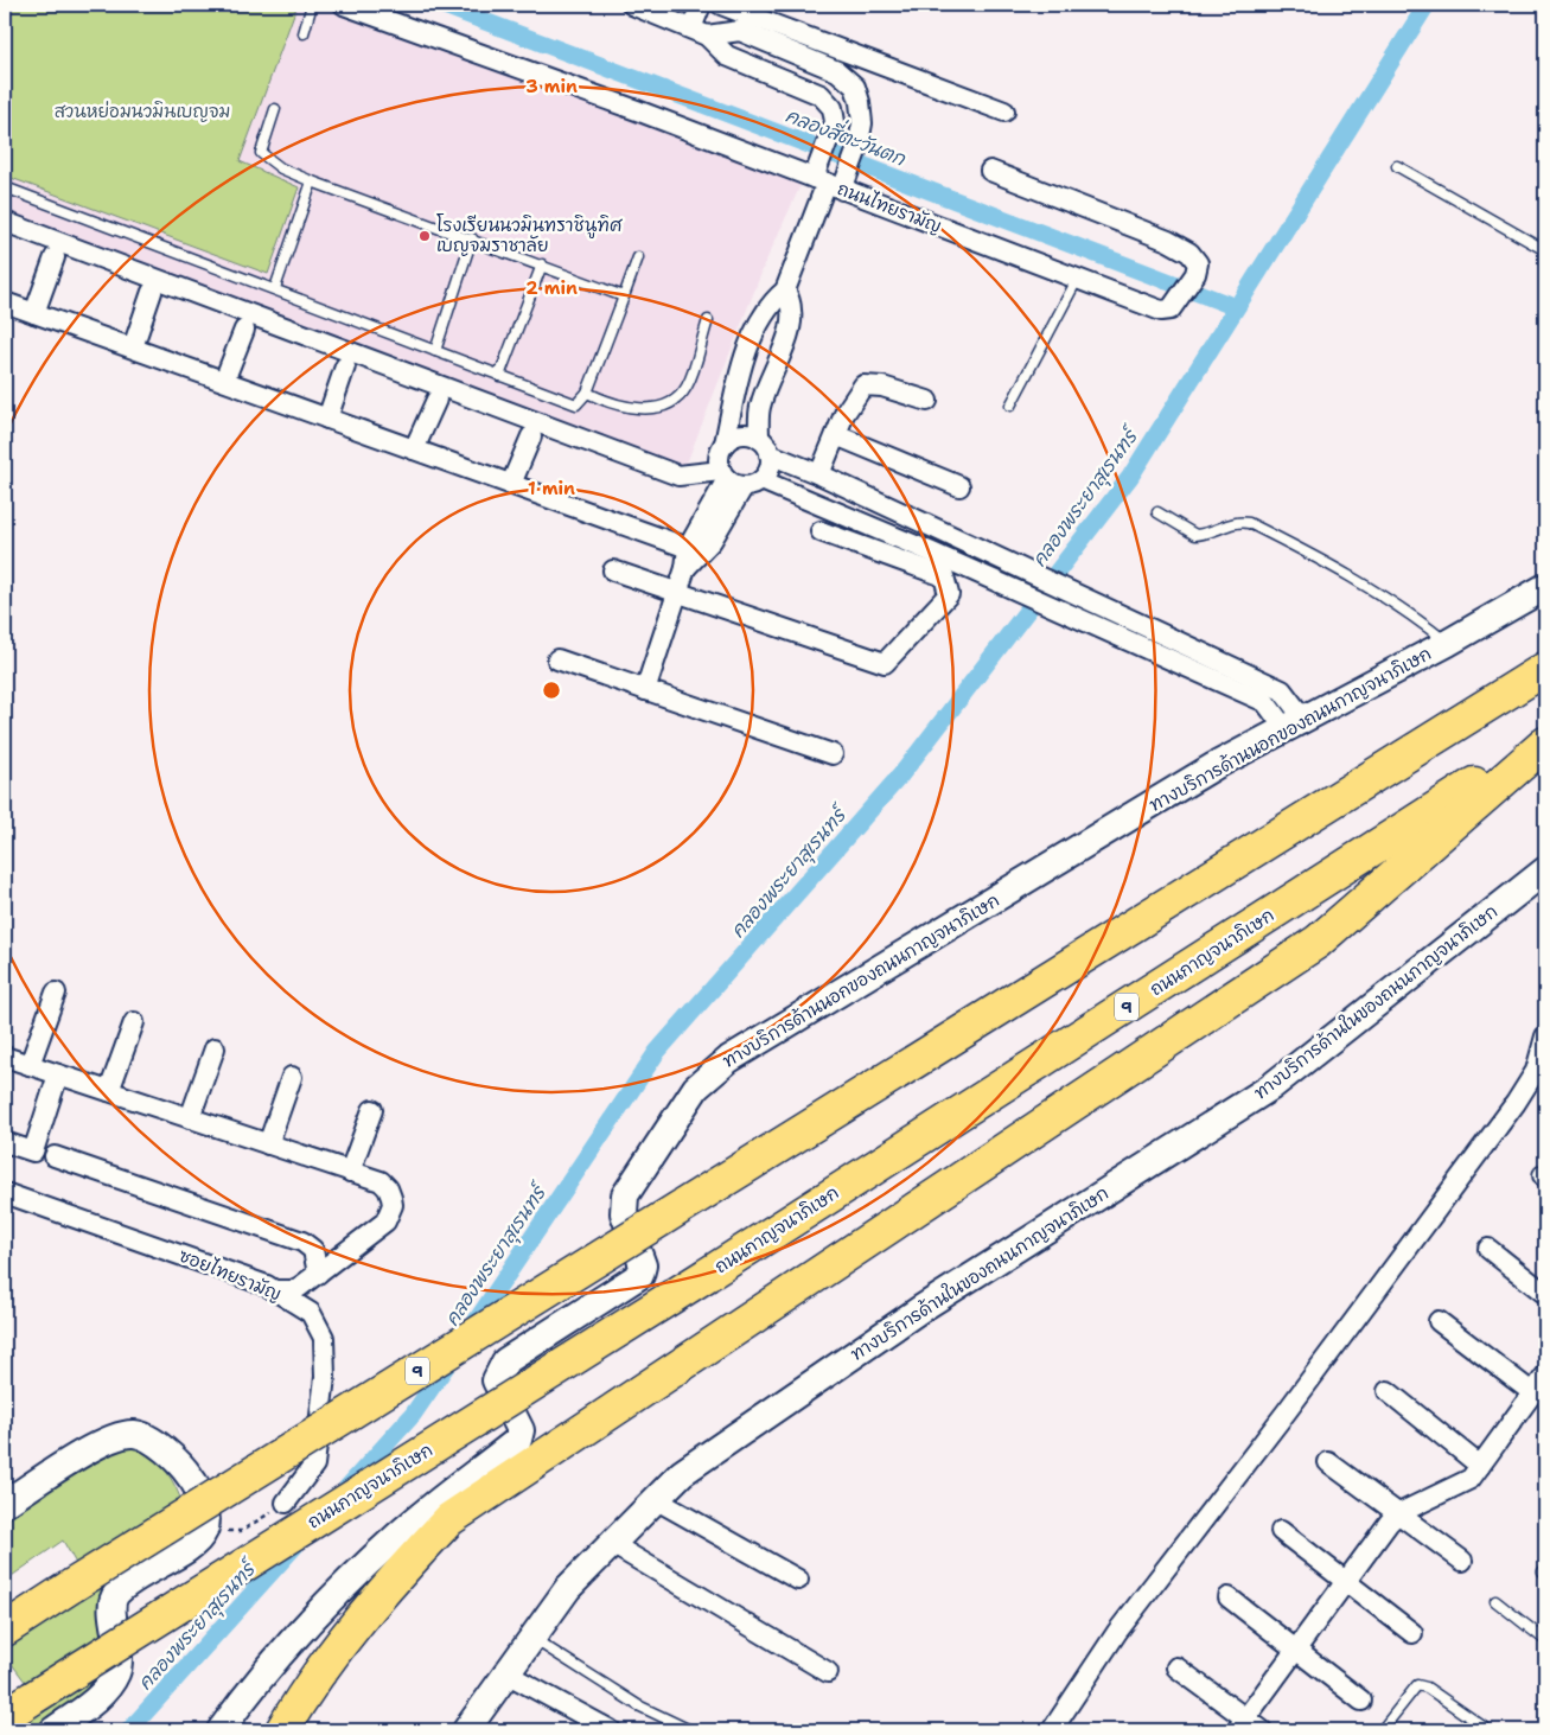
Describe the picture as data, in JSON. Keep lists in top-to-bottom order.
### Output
{
  "streets": {
    "highway": ["ถนนกาญจนาภิเษก", "9"],
    "main road": ["ทางบริการด้านนอกของถนนกาญจนาภิเษก", "ทางบริการด้านในของถนนกาญจนาภิเษก"],
    "street": ["ถนนไทยรามัญ", "ซอยไทยรามัญ"]
  },
  "water": ["คลองสี่ตะวันตก", "คลองพระยาสุเรนทร์"],
  "parks": ["สวนหย่อมนวมินเบญจม"],
  "places": ["โรงเรียนนวมินทราชินูทิศ เบญจมราชาลัย"],
  "rings": ["3 min", "2 min", "1 min"]
}
